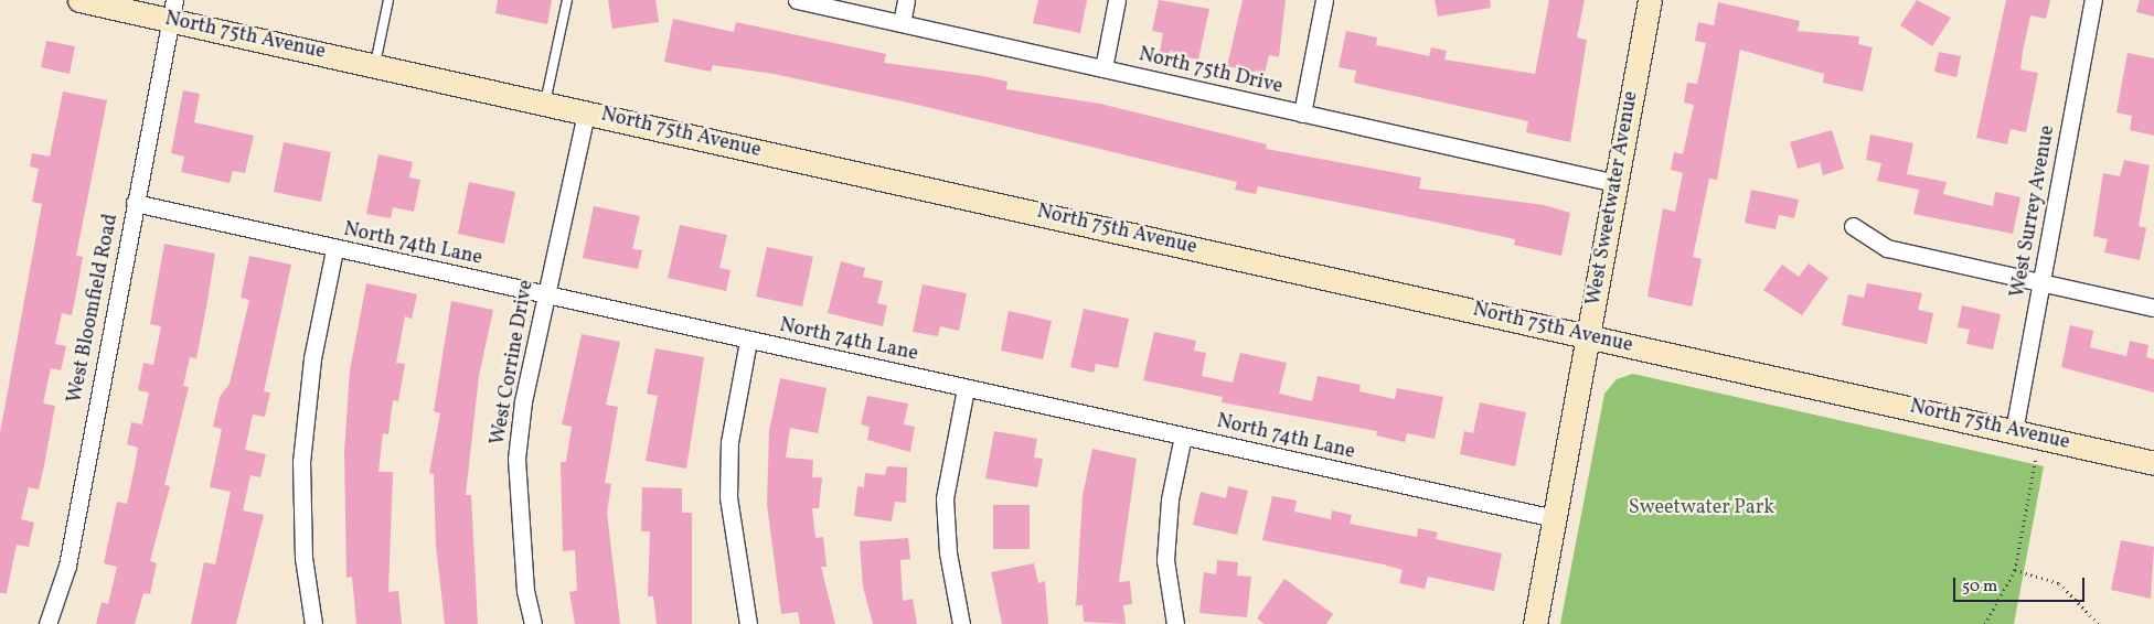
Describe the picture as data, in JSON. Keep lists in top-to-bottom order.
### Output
{
  "streets": {
    "main road": ["North 75th Avenue", "West Sweetwater Avenue"],
    "street": [
      "North 75th Drive",
      "West Surrey Avenue",
      "North 74th Lane",
      "West Bloomfield Road",
      "West Corrine Drive"
    ]
  },
  "crossings": [
    ["North 75th Avenue", "West Sweetwater Avenue"],
    ["North 75th Avenue", "West Surrey Avenue"],
    ["North 75th Avenue", "West Bloomfield Road"],
    ["North 75th Avenue", "West Corrine Drive"],
    ["North 75th Drive", "West Sweetwater Avenue"],
    ["West Sweetwater Avenue", "North 74th Lane"],
    ["North 74th Lane", "West Bloomfield Road"],
    ["North 74th Lane", "West Corrine Drive"]
  ],
  "parks": ["Sweetwater Park"],
  "scale_bar": "50 m"
}
